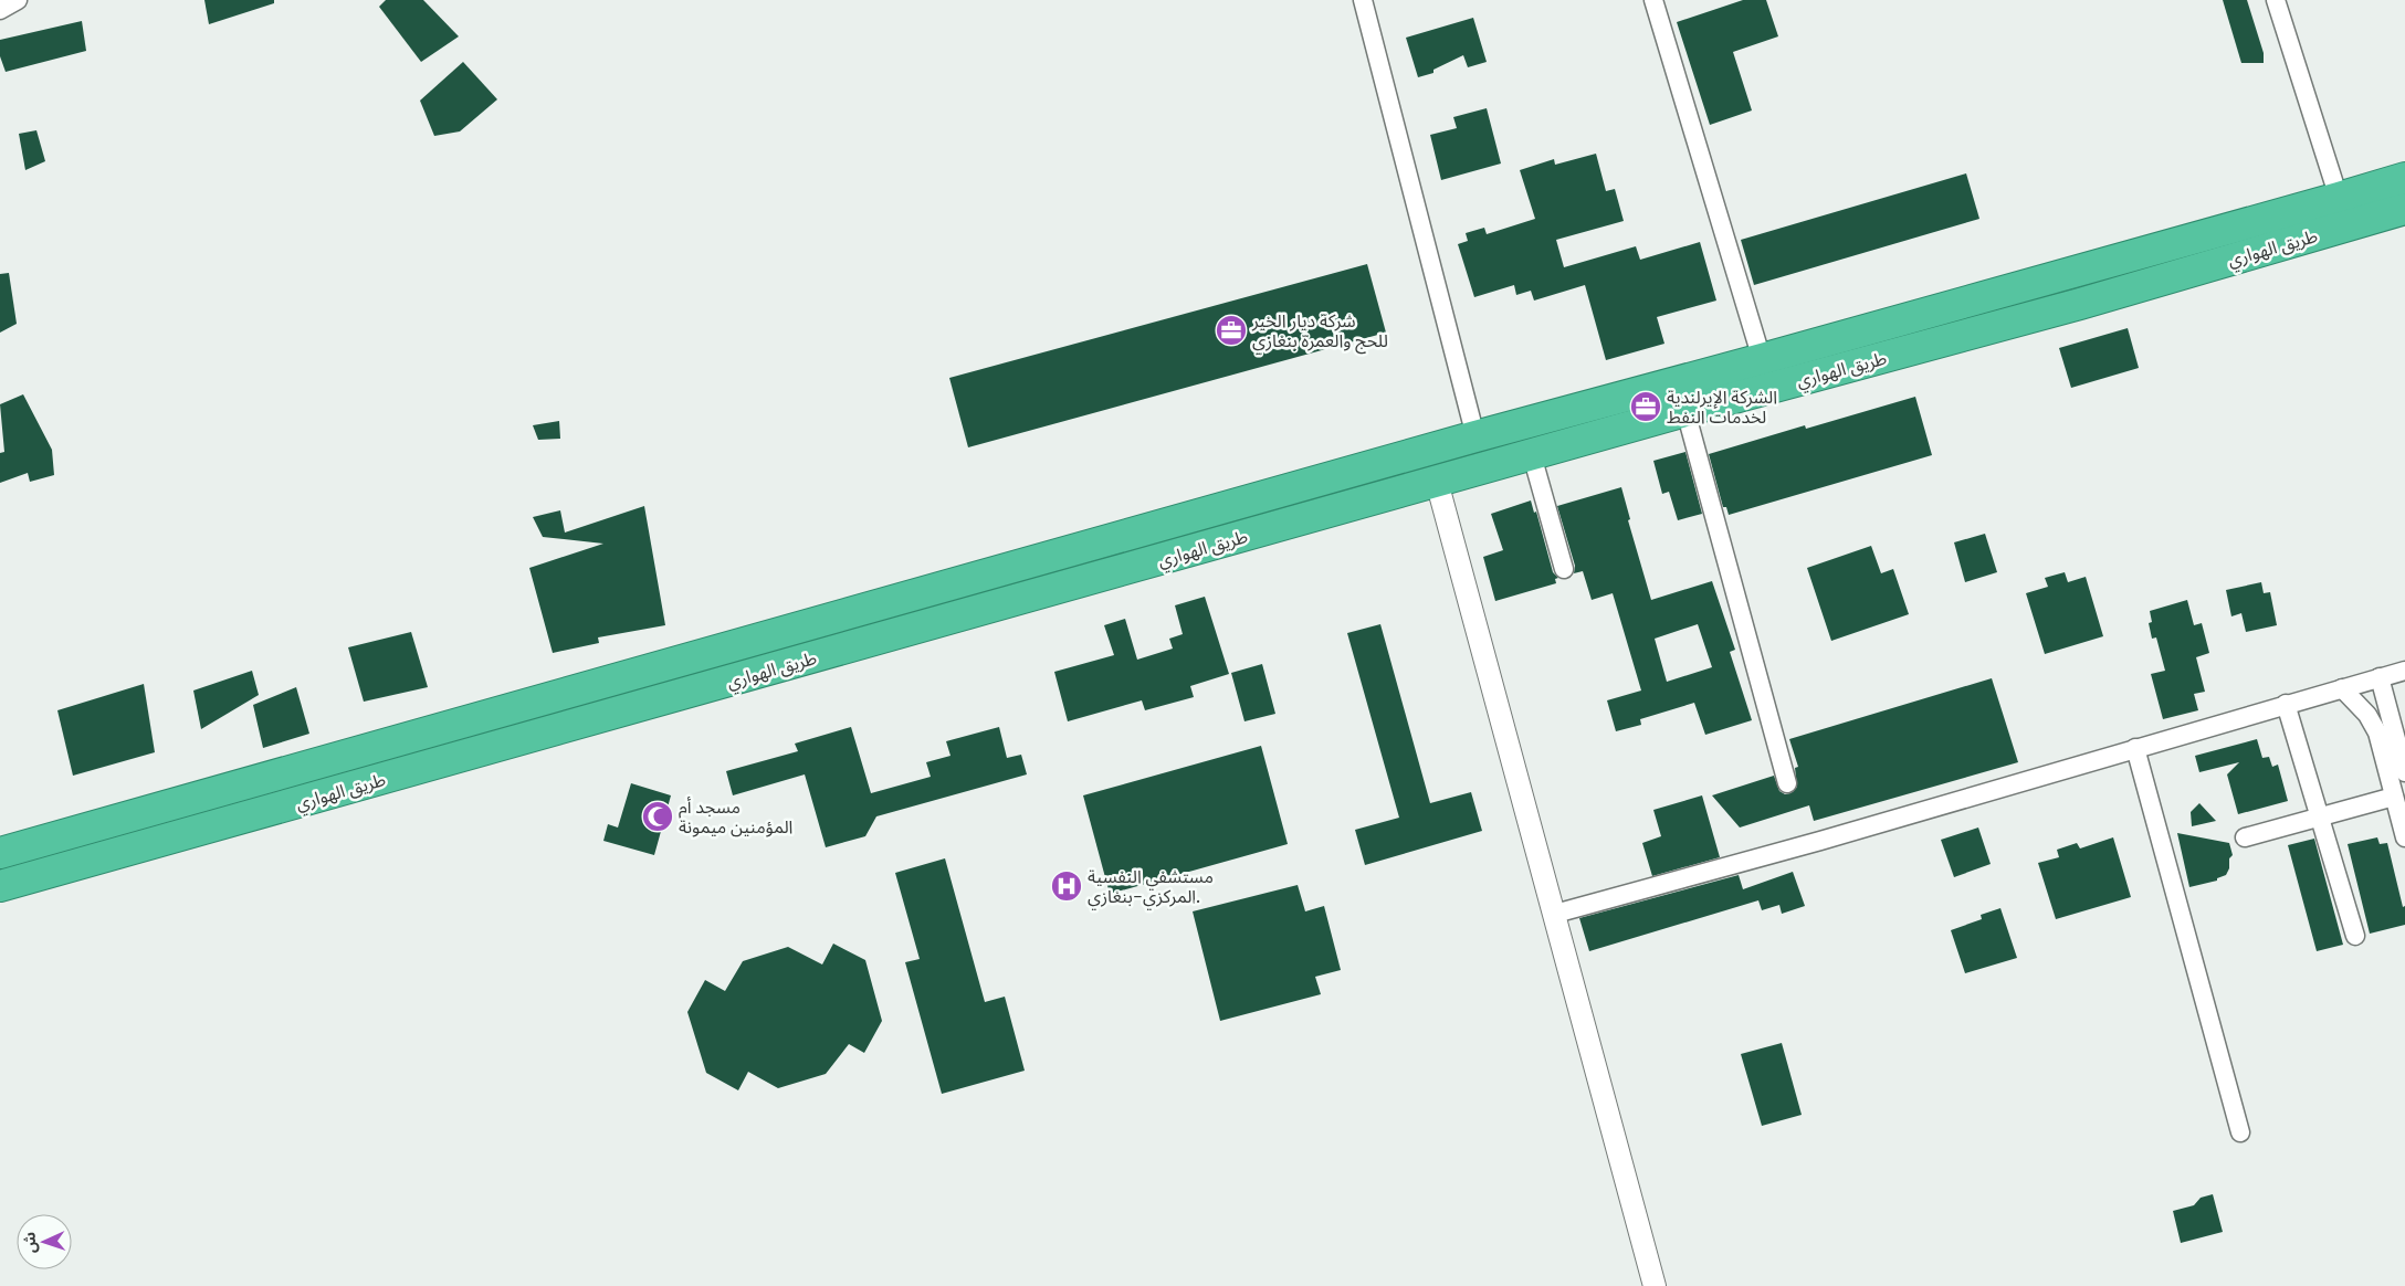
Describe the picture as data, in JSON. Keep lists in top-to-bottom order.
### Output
{
  "streets": {
    "highway": ["طريق الهواري"]
  },
  "places": {
    "office": ["شركة ديار الخير للحج والعمرة بنغازي", "الشركة الإيرلندية لخدمات النفط"],
    "mosque": ["مسجد أم المؤمنين ميمونة"],
    "hospital": ["مستشفي النفسية المركزي-بنغازي."]
  },
  "north": "left"
}
